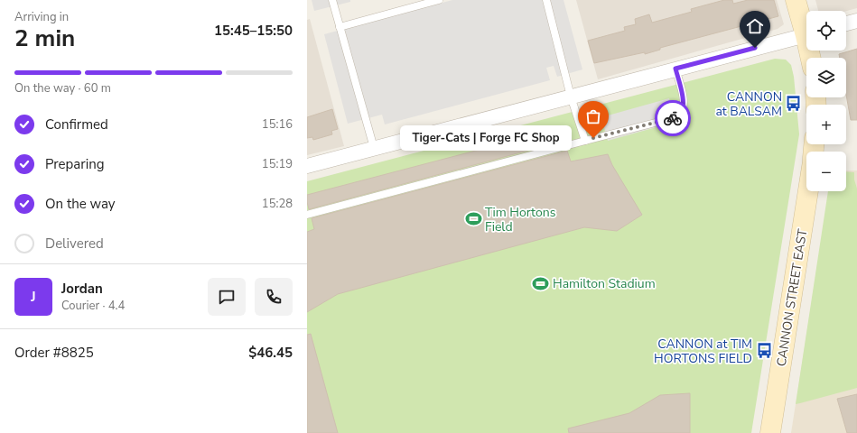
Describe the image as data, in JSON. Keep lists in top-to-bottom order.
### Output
{
  "streets": {
    "main road": ["CANNON STREET EAST"]
  },
  "places": {
    "bus stop": ["CANNON at BALSAM", "CANNON at TIM HORTONS FIELD"],
    "other": ["Tiger-Cats | Forge FC Shop"],
    "sports": ["Tim Hortons Field", "Hamilton Stadium"]
  },
  "page": {
    "heading": ["2 min", "Arriving in", "15:45–15:50"],
    "panel": [
      "Jordan",
      "Courier · 4.4",
      "Order #8825",
      "$46.45"
    ],
    "map_buttons": ["+", "−"],
    "bar": "On the way · 60 m",
    "list": [
      ["Confirmed", "15:16"],
      ["Preparing", "15:19"],
      ["On the way", "15:28"],
      "Delivered"
    ],
    "bubble": "Tiger-Cats | Forge FC Shop",
    "round": "J"
  }
}
